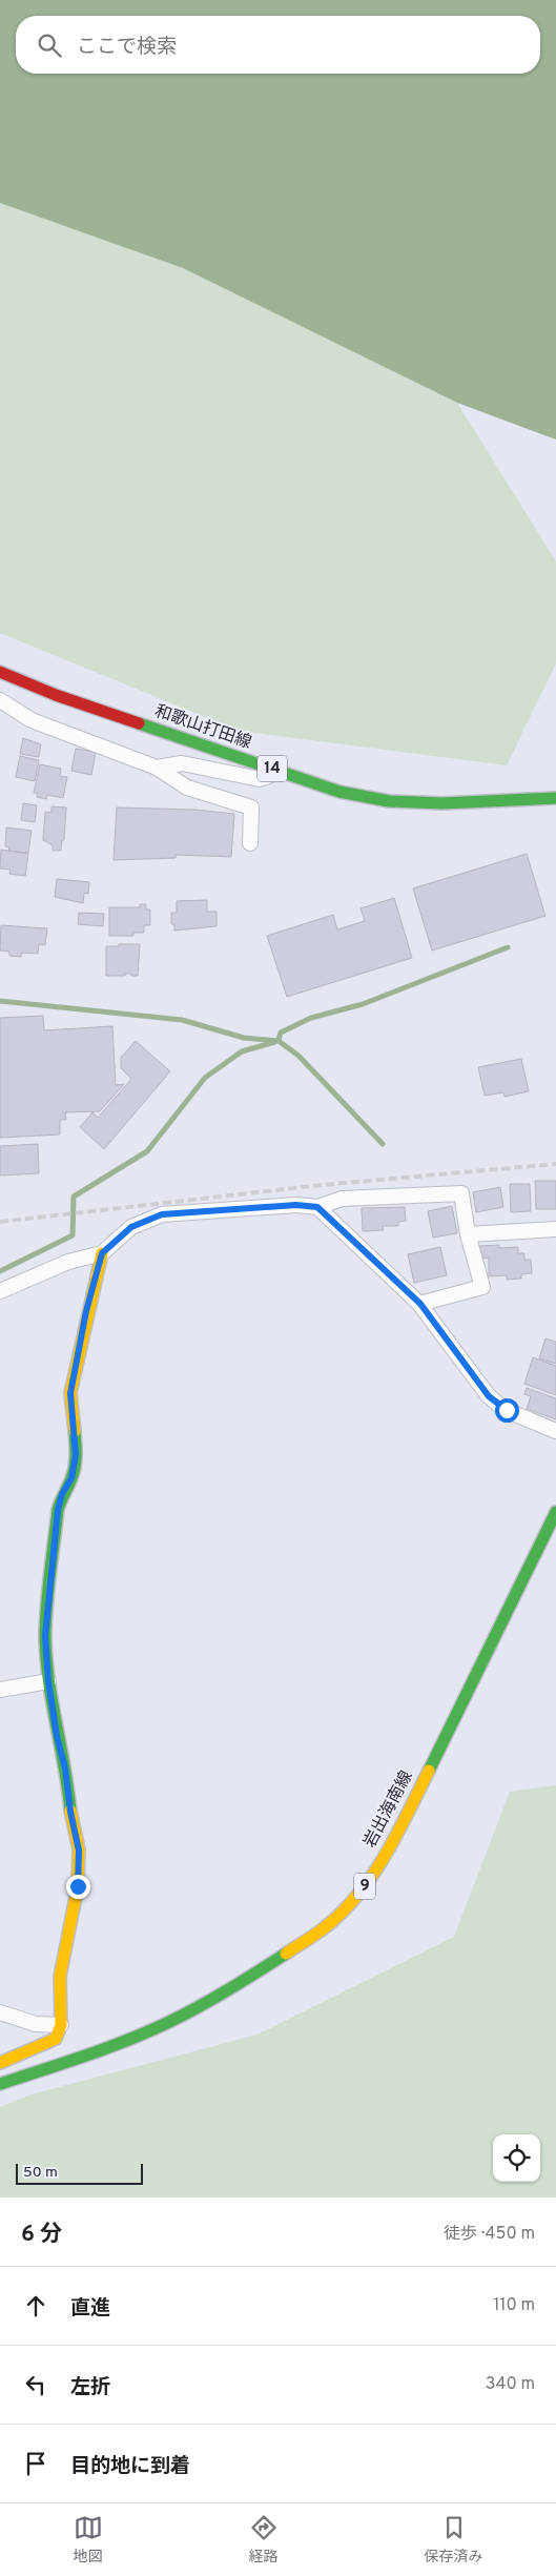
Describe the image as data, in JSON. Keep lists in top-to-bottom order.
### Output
{
  "streets": {
    "main road": [
      "和歌山打田線",
      "14",
      "岩出海南線",
      "9"
    ]
  },
  "scale_bar": "50 m",
  "page": {
    "search": "ここで検索",
    "scale": "50 m",
    "heading": ["6 分", "徒歩 · 450 m"],
    "list": [
      ["直進", "110 m"],
      ["左折", "340 m"],
      "目的地に到着"
    ],
    "nav": ["地図", "経路", "保存済み"]
  }
}
